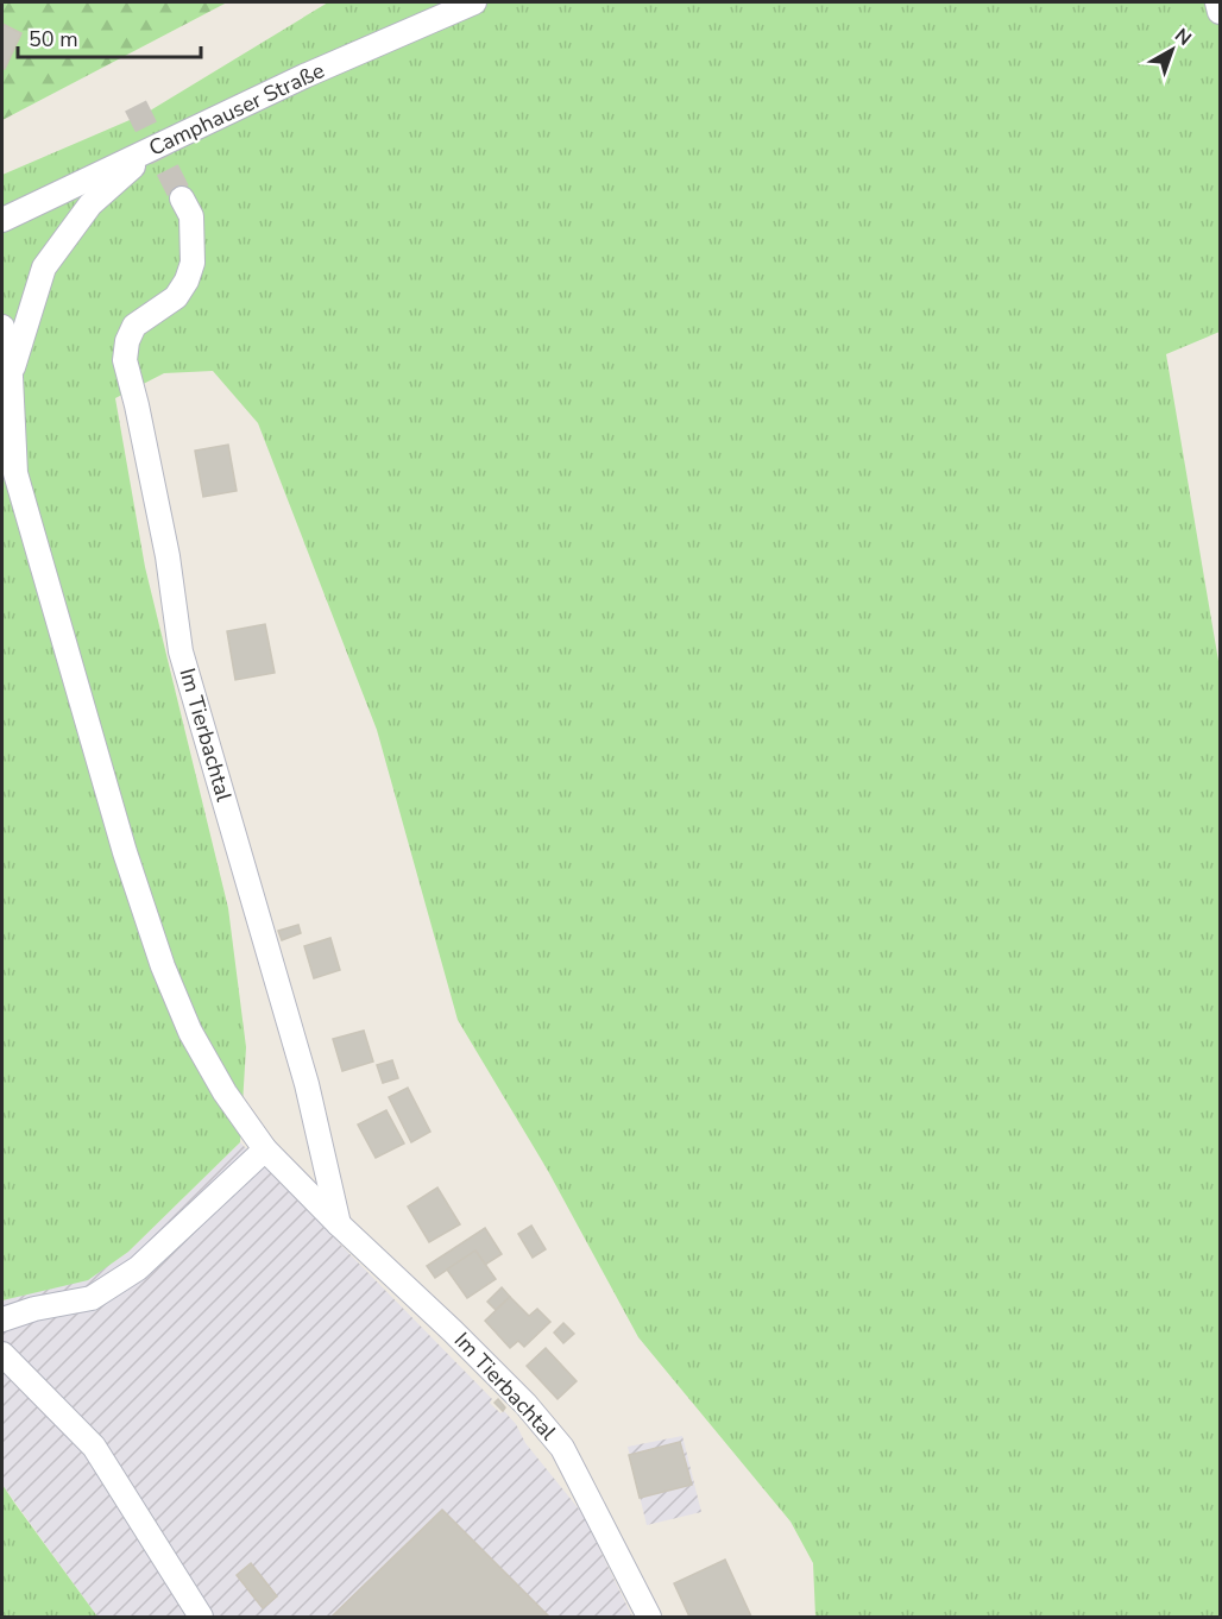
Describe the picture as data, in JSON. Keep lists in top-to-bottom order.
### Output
{
  "streets": {
    "street": ["Camphauser Straße", "Im Tierbachtal"]
  },
  "crossings": [
    ["Camphauser Straße", "Im Tierbachtal"]
  ],
  "scale_bar": "50 m",
  "north": "top right"
}
